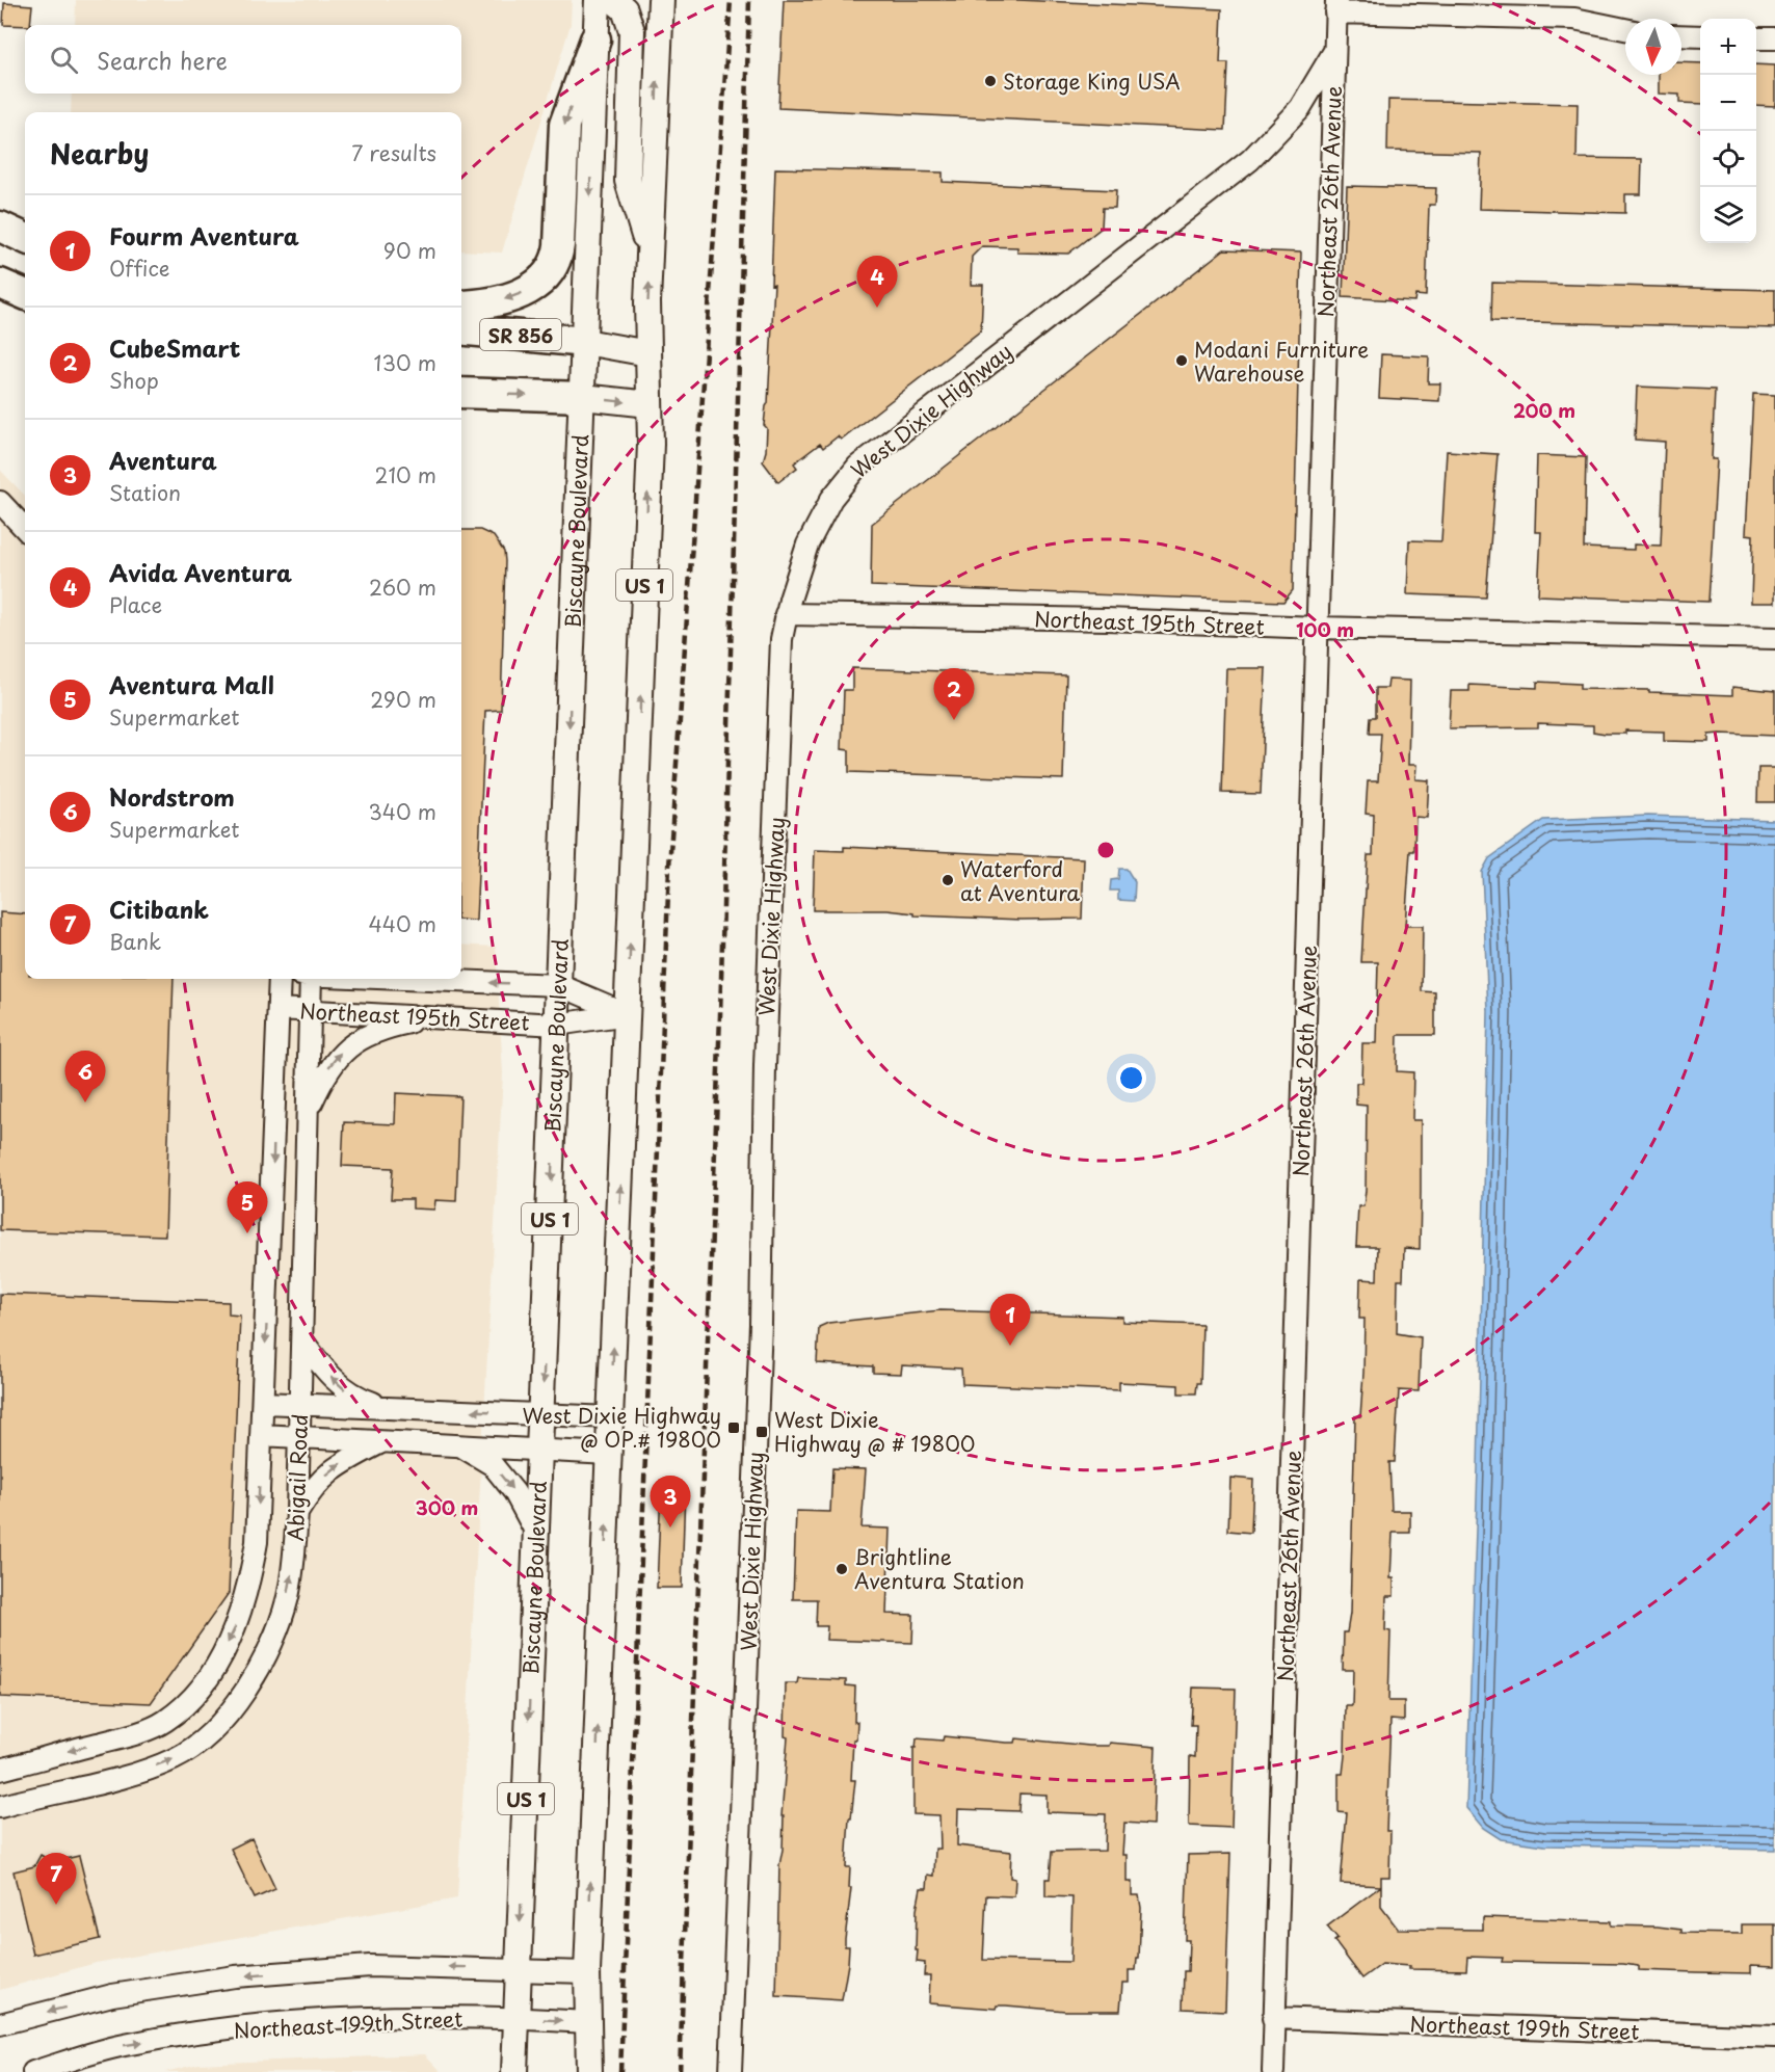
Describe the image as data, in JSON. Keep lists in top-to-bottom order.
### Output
{
  "streets": {
    "highway": ["SR 856"],
    "main road": ["Biscayne Boulevard", "US 1"],
    "street": [
      "Northeast 26th Avenue",
      "West Dixie Highway",
      "Northeast 195th Street",
      "Abigail Road",
      "Northeast 199th Street"
    ]
  },
  "crossings": [
    ["Northeast 26th Avenue", "West Dixie Highway"],
    ["Northeast 26th Avenue", "Northeast 195th Street"],
    ["Northeast 26th Avenue", "Northeast 199th Street"],
    ["SR 856", "Biscayne Boulevard"],
    ["SR 856", "US 1"],
    ["West Dixie Highway", "Northeast 195th Street"],
    ["Biscayne Boulevard", "Northeast 195th Street"],
    ["Biscayne Boulevard", "Northeast 199th Street"],
    ["US 1", "Northeast 195th Street"],
    ["US 1", "Northeast 199th Street"],
    ["Northeast 195th Street", "Abigail Road"]
  ],
  "places": {
    "other": [
      "Storage King USA",
      "Modani Furniture Warehouse",
      "Waterford at Aventura",
      "Brightline Aventura Station"
    ],
    "transit": ["West Dixie Highway @ OP.# 19800", "West Dixie Highway @ # 19800"]
  },
  "north": "bottom",
  "page": {
    "map_buttons": ["+", "−"],
    "search": "Search here",
    "heading": ["Nearby", "7 results"],
    "list": [
      {
        "mark": "1",
        "name": "Fourm Aventura",
        "note": "Office",
        "value": "90 m"
      },
      {
        "mark": "2",
        "name": "CubeSmart",
        "note": "Shop",
        "value": "130 m"
      },
      {
        "mark": "3",
        "name": "Aventura",
        "note": "Station",
        "value": "210 m"
      },
      {
        "mark": "4",
        "name": "Avida Aventura",
        "note": "Place",
        "value": "260 m"
      },
      {
        "mark": "5",
        "name": "Aventura Mall",
        "note": "Supermarket",
        "value": "290 m"
      },
      {
        "mark": "6",
        "name": "Nordstrom",
        "note": "Supermarket",
        "value": "340 m"
      },
      {
        "mark": "7",
        "name": "Citibank",
        "note": "Bank",
        "value": "440 m"
      }
    ],
    "pins": [
      "4",
      "2",
      "6",
      "5",
      "1",
      "3",
      "7"
    ]
  },
  "rings": ["200 m", "100 m", "300 m"]
}
